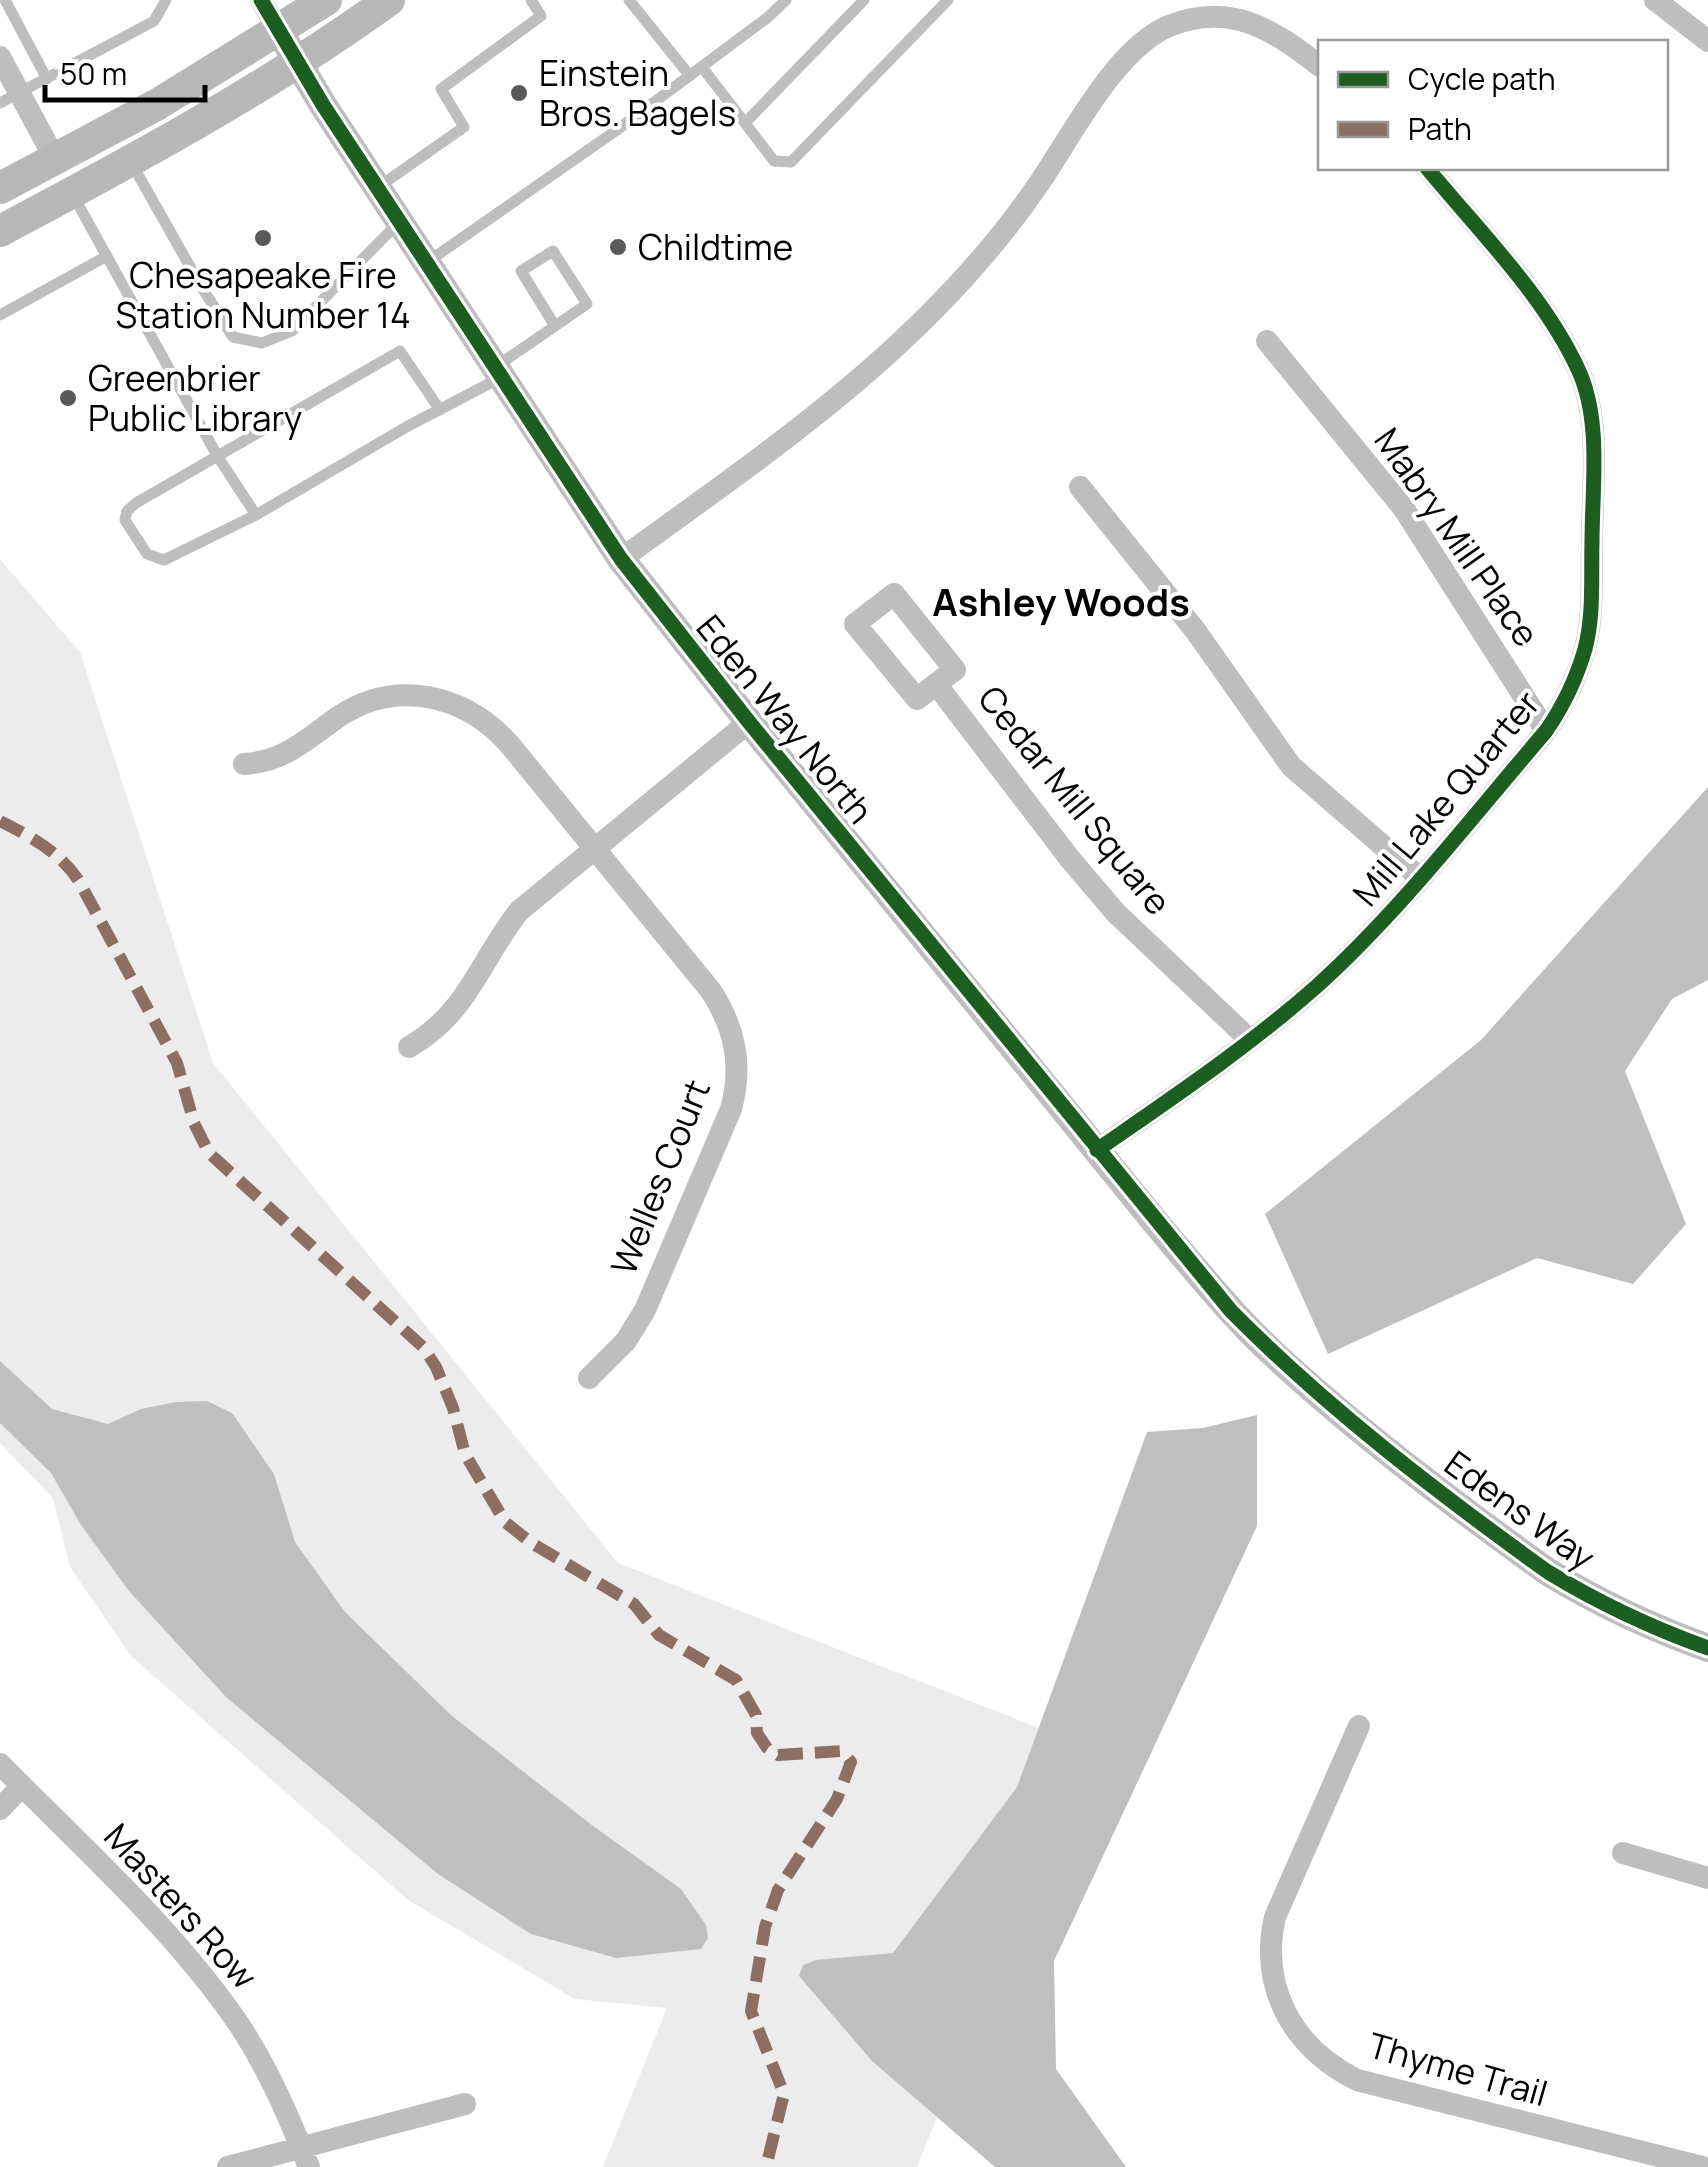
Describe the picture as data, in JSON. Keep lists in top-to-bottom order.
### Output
{
  "streets": {
    "street": [
      "Mabry Mill Place",
      "Eden Way North",
      "Mill Lake Quarter",
      "Cedar Mill Square",
      "Welles Court",
      "Edens Way",
      "Masters Row",
      "Thyme Trail"
    ]
  },
  "crossings": [
    ["Mabry Mill Place", "Mill Lake Quarter"],
    ["Eden Way North", "Mill Lake Quarter"],
    ["Eden Way North", "Edens Way"],
    ["Mill Lake Quarter", "Cedar Mill Square"]
  ],
  "districts": ["Ashley Woods"],
  "places": [
    "Einstein Bros. Bagels",
    "Chesapeake Fire Station Number 14",
    "Childtime",
    "Greenbrier Public Library"
  ],
  "legend": ["Cycle path", "Path"],
  "scale_bar": "50 m"
}
